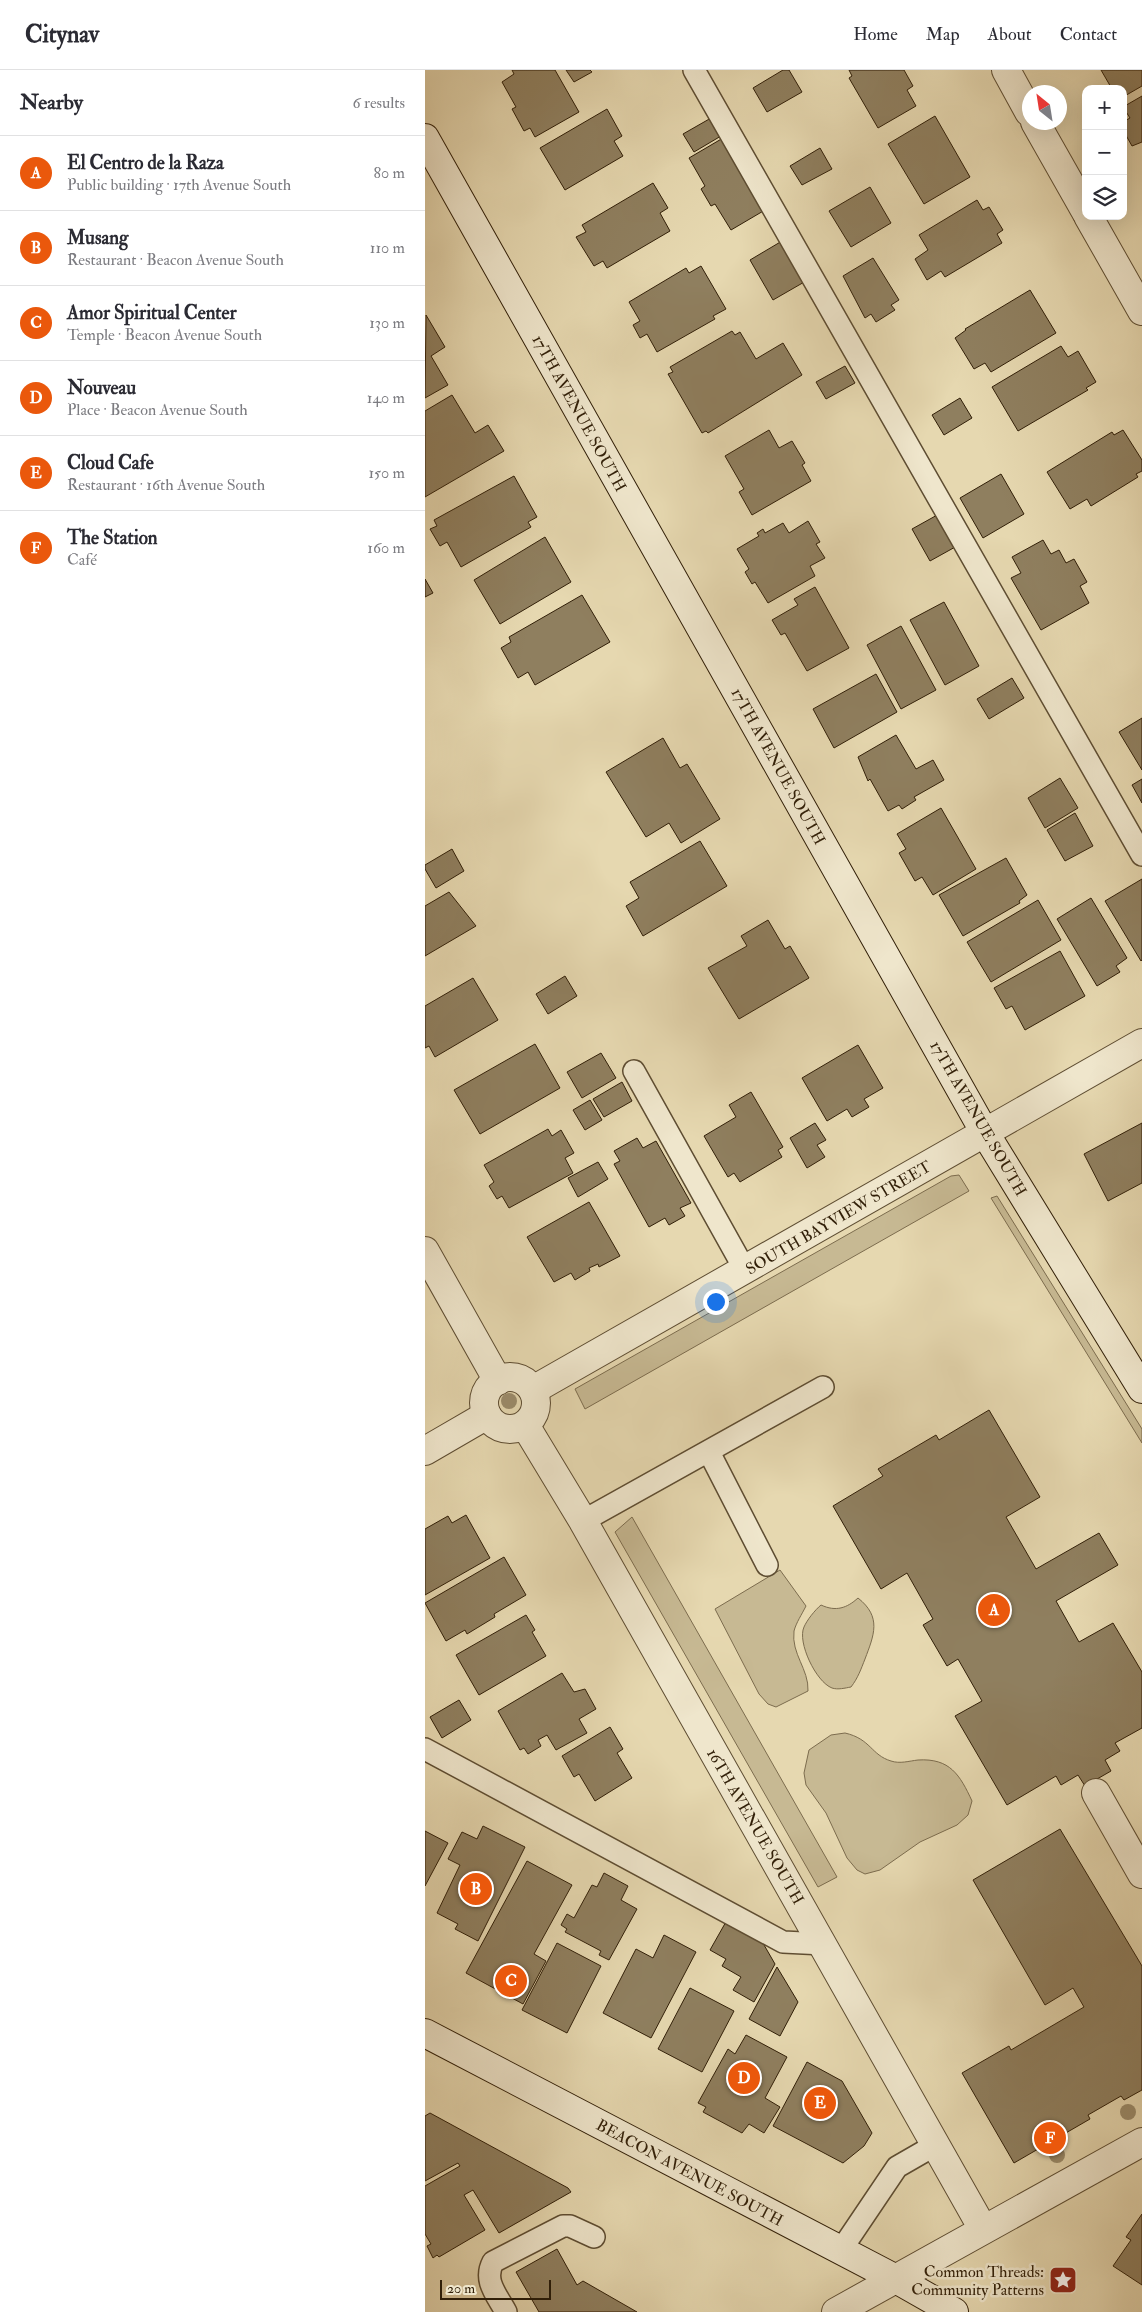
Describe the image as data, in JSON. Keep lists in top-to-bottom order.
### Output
{
  "streets": {
    "street": [
      "17TH AVENUE SOUTH",
      "SOUTH BAYVIEW STREET",
      "16TH AVENUE SOUTH",
      "BEACON AVENUE SOUTH"
    ]
  },
  "crossings": [
    ["17TH AVENUE SOUTH", "SOUTH BAYVIEW STREET"],
    ["SOUTH BAYVIEW STREET", "16TH AVENUE SOUTH"]
  ],
  "places": {
    "place": ["Common Threads: Community Patterns"]
  },
  "scale_bar": "20 m",
  "north": "top left",
  "page": {
    "header": "Citynav",
    "nav": [
      "Home",
      "Map",
      "About",
      "Contact"
    ],
    "heading": ["Nearby", "6 results"],
    "map_buttons": ["+", "−"],
    "list": [
      {
        "mark": "A",
        "name": "El Centro de la Raza",
        "note": "Public building · 17th Avenue South",
        "value": "80 m"
      },
      {
        "mark": "B",
        "name": "Musang",
        "note": "Restaurant · Beacon Avenue South",
        "value": "110 m"
      },
      {
        "mark": "C",
        "name": "Amor Spiritual Center",
        "note": "Temple · Beacon Avenue South",
        "value": "130 m"
      },
      {
        "mark": "D",
        "name": "Nouveau",
        "note": "Place · Beacon Avenue South",
        "value": "140 m"
      },
      {
        "mark": "E",
        "name": "Cloud Cafe",
        "note": "Restaurant · 16th Avenue South",
        "value": "150 m"
      },
      {
        "mark": "F",
        "name": "The Station",
        "note": "Café",
        "value": "160 m"
      }
    ],
    "pins": [
      "A",
      "B",
      "C",
      "D",
      "E",
      "F"
    ],
    "scale": "20 m"
  }
}
